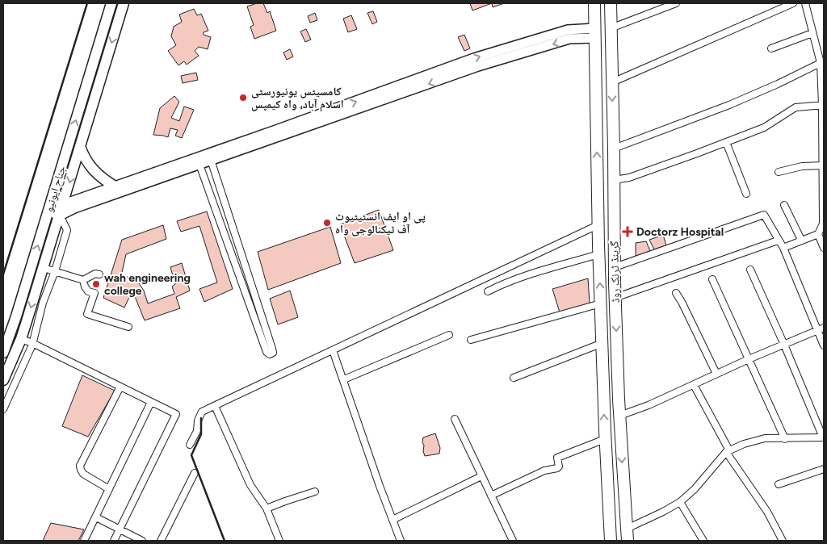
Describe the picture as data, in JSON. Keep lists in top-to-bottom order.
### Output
{
  "streets": {
    "highway": ["گرینڈ ٹرنک روڈ"],
    "main road": ["جناح ایونیو"]
  },
  "places": {
    "other": ["کامسیٹس یونیورسٹی اسلام آباد، واہ کیمپس", "پی او ایف انسٹیٹیوٹ آف ٹیکنالوجی واہ", "wah engineering college"],
    "health": ["Doctorz Hospital"]
  }
}
